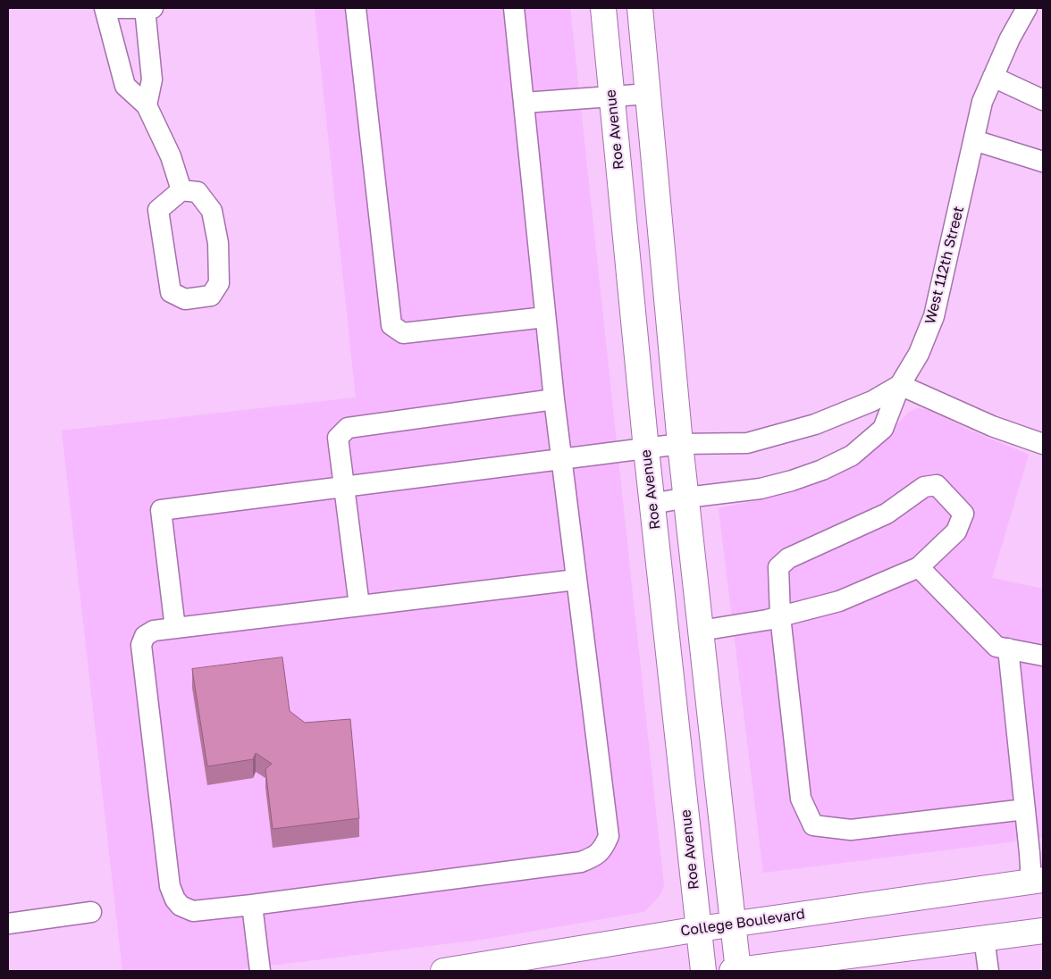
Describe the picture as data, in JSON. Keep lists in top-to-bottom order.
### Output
{
  "streets": {
    "main road": ["Roe Avenue", "College Boulevard"],
    "street": ["West 112th Street"]
  },
  "crossings": [
    ["Roe Avenue", "West 112th Street"],
    ["Roe Avenue", "College Boulevard"]
  ]
}
